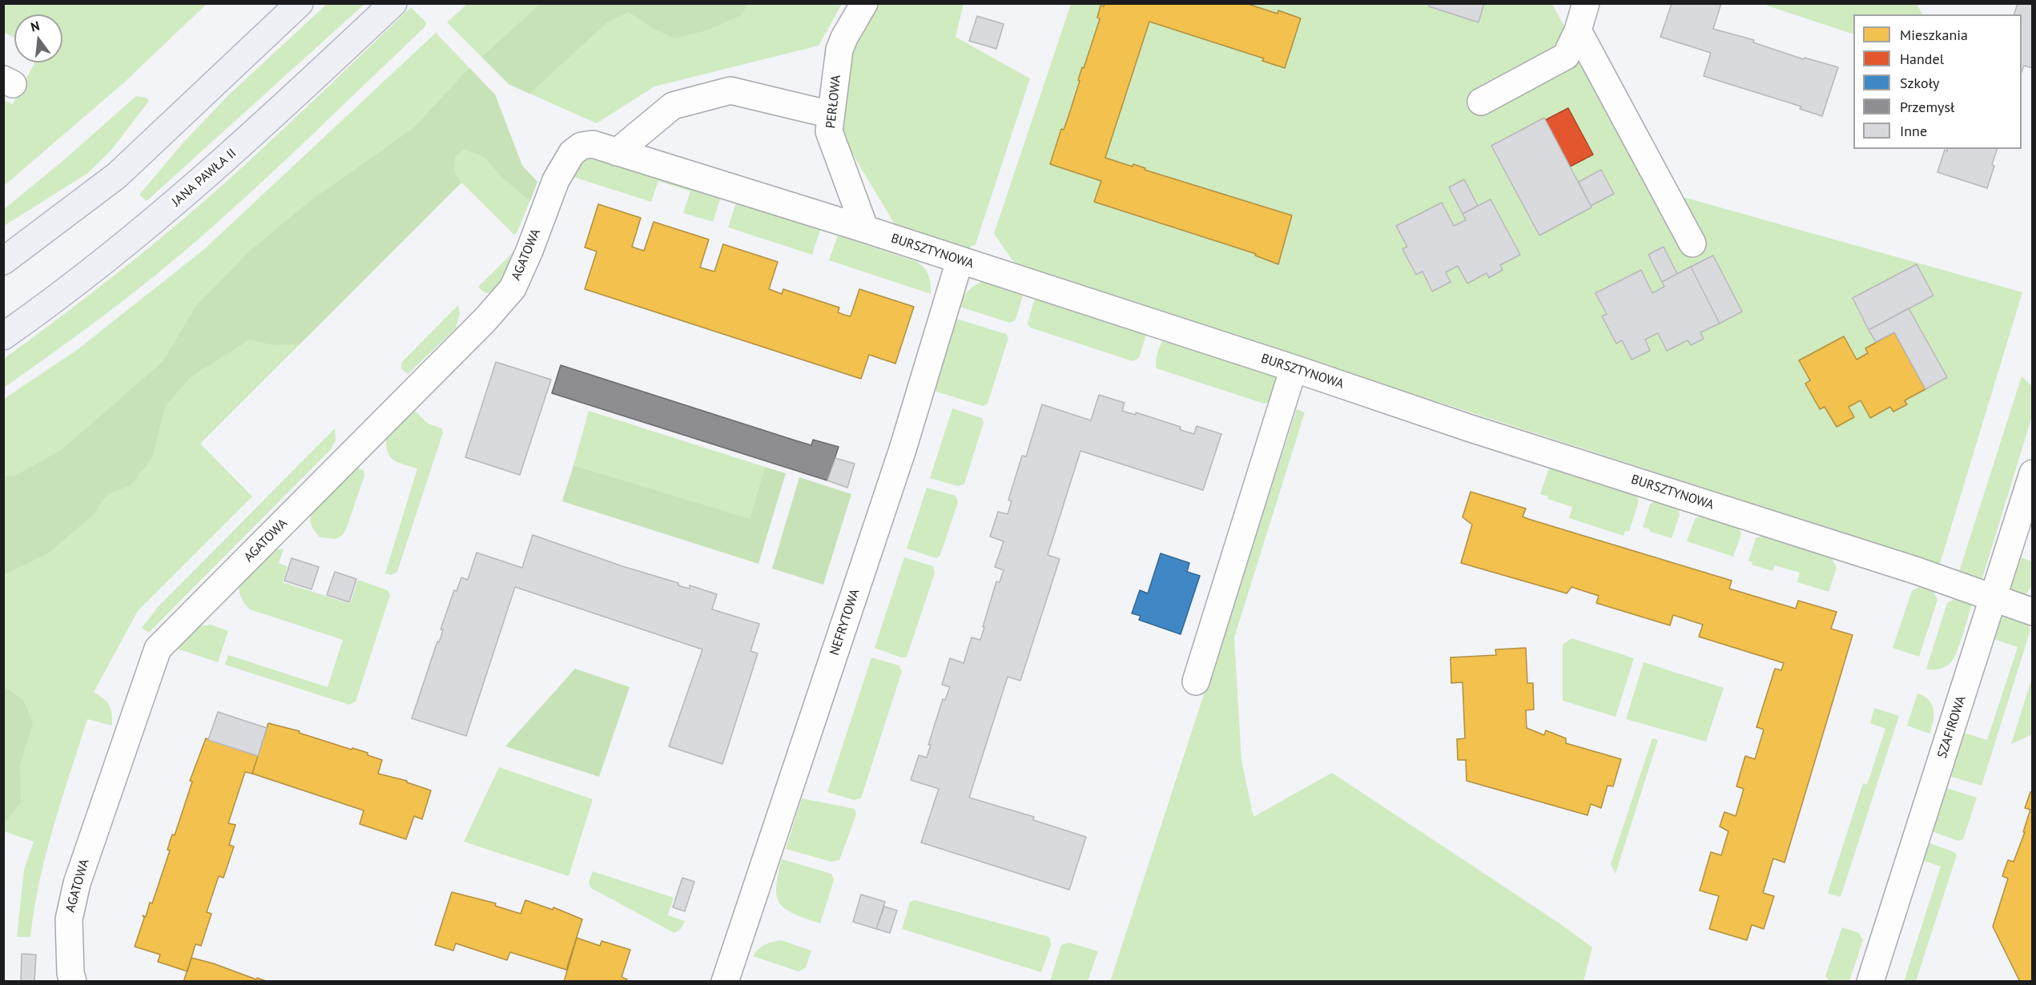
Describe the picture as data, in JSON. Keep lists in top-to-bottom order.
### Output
{
  "streets": {
    "main road": ["JANA PAWŁA II"],
    "street": [
      "PERŁOWA",
      "BURSZTYNOWA",
      "AGATOWA",
      "NEFRYTOWA",
      "SZAFIROWA"
    ]
  },
  "crossings": [
    ["PERŁOWA", "BURSZTYNOWA"],
    ["BURSZTYNOWA", "AGATOWA"],
    ["BURSZTYNOWA", "NEFRYTOWA"],
    ["BURSZTYNOWA", "SZAFIROWA"]
  ],
  "legend": [
    "Mieszkania",
    "Handel",
    "Szkoły",
    "Przemysł",
    "Inne"
  ],
  "north": "top"
}
